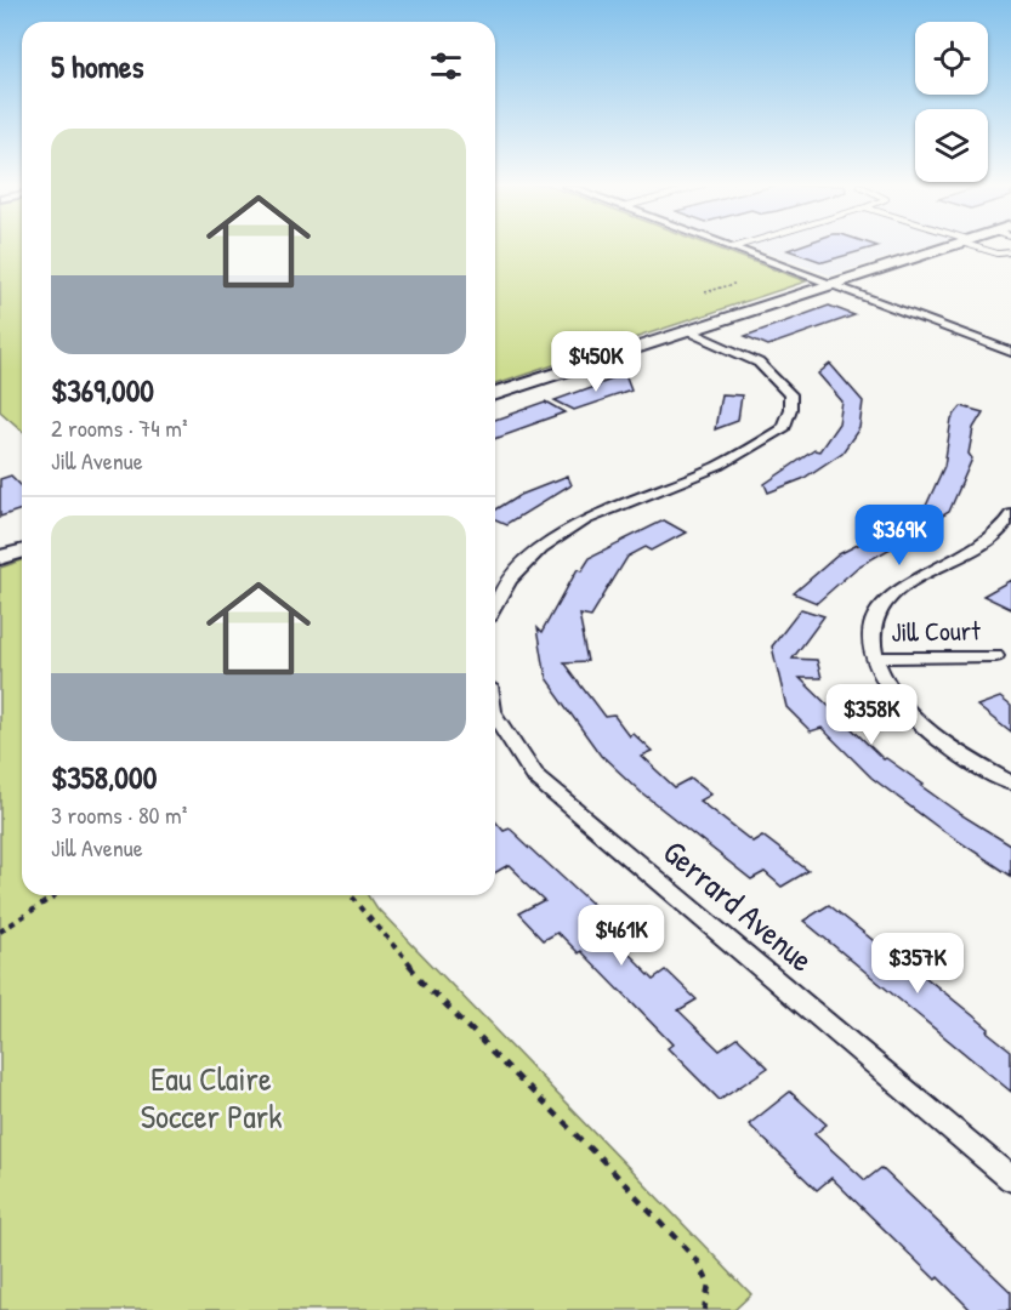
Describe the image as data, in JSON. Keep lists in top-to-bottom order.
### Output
{
  "streets": {
    "street": ["Jill Court", "Gerrard Avenue"]
  },
  "parks": ["Eau Claire Soccer Park"],
  "page": {
    "heading": "5 homes",
    "list": [
      {
        "name": "$369,000",
        "note": "2 rooms · 74 m² · Jill Avenue"
      },
      {
        "name": "$358,000",
        "note": "3 rooms · 80 m² · Jill Avenue"
      }
    ],
    "price": [
      "$450K",
      "$369K",
      "$358K",
      "$461K",
      "$357K"
    ]
  }
}
